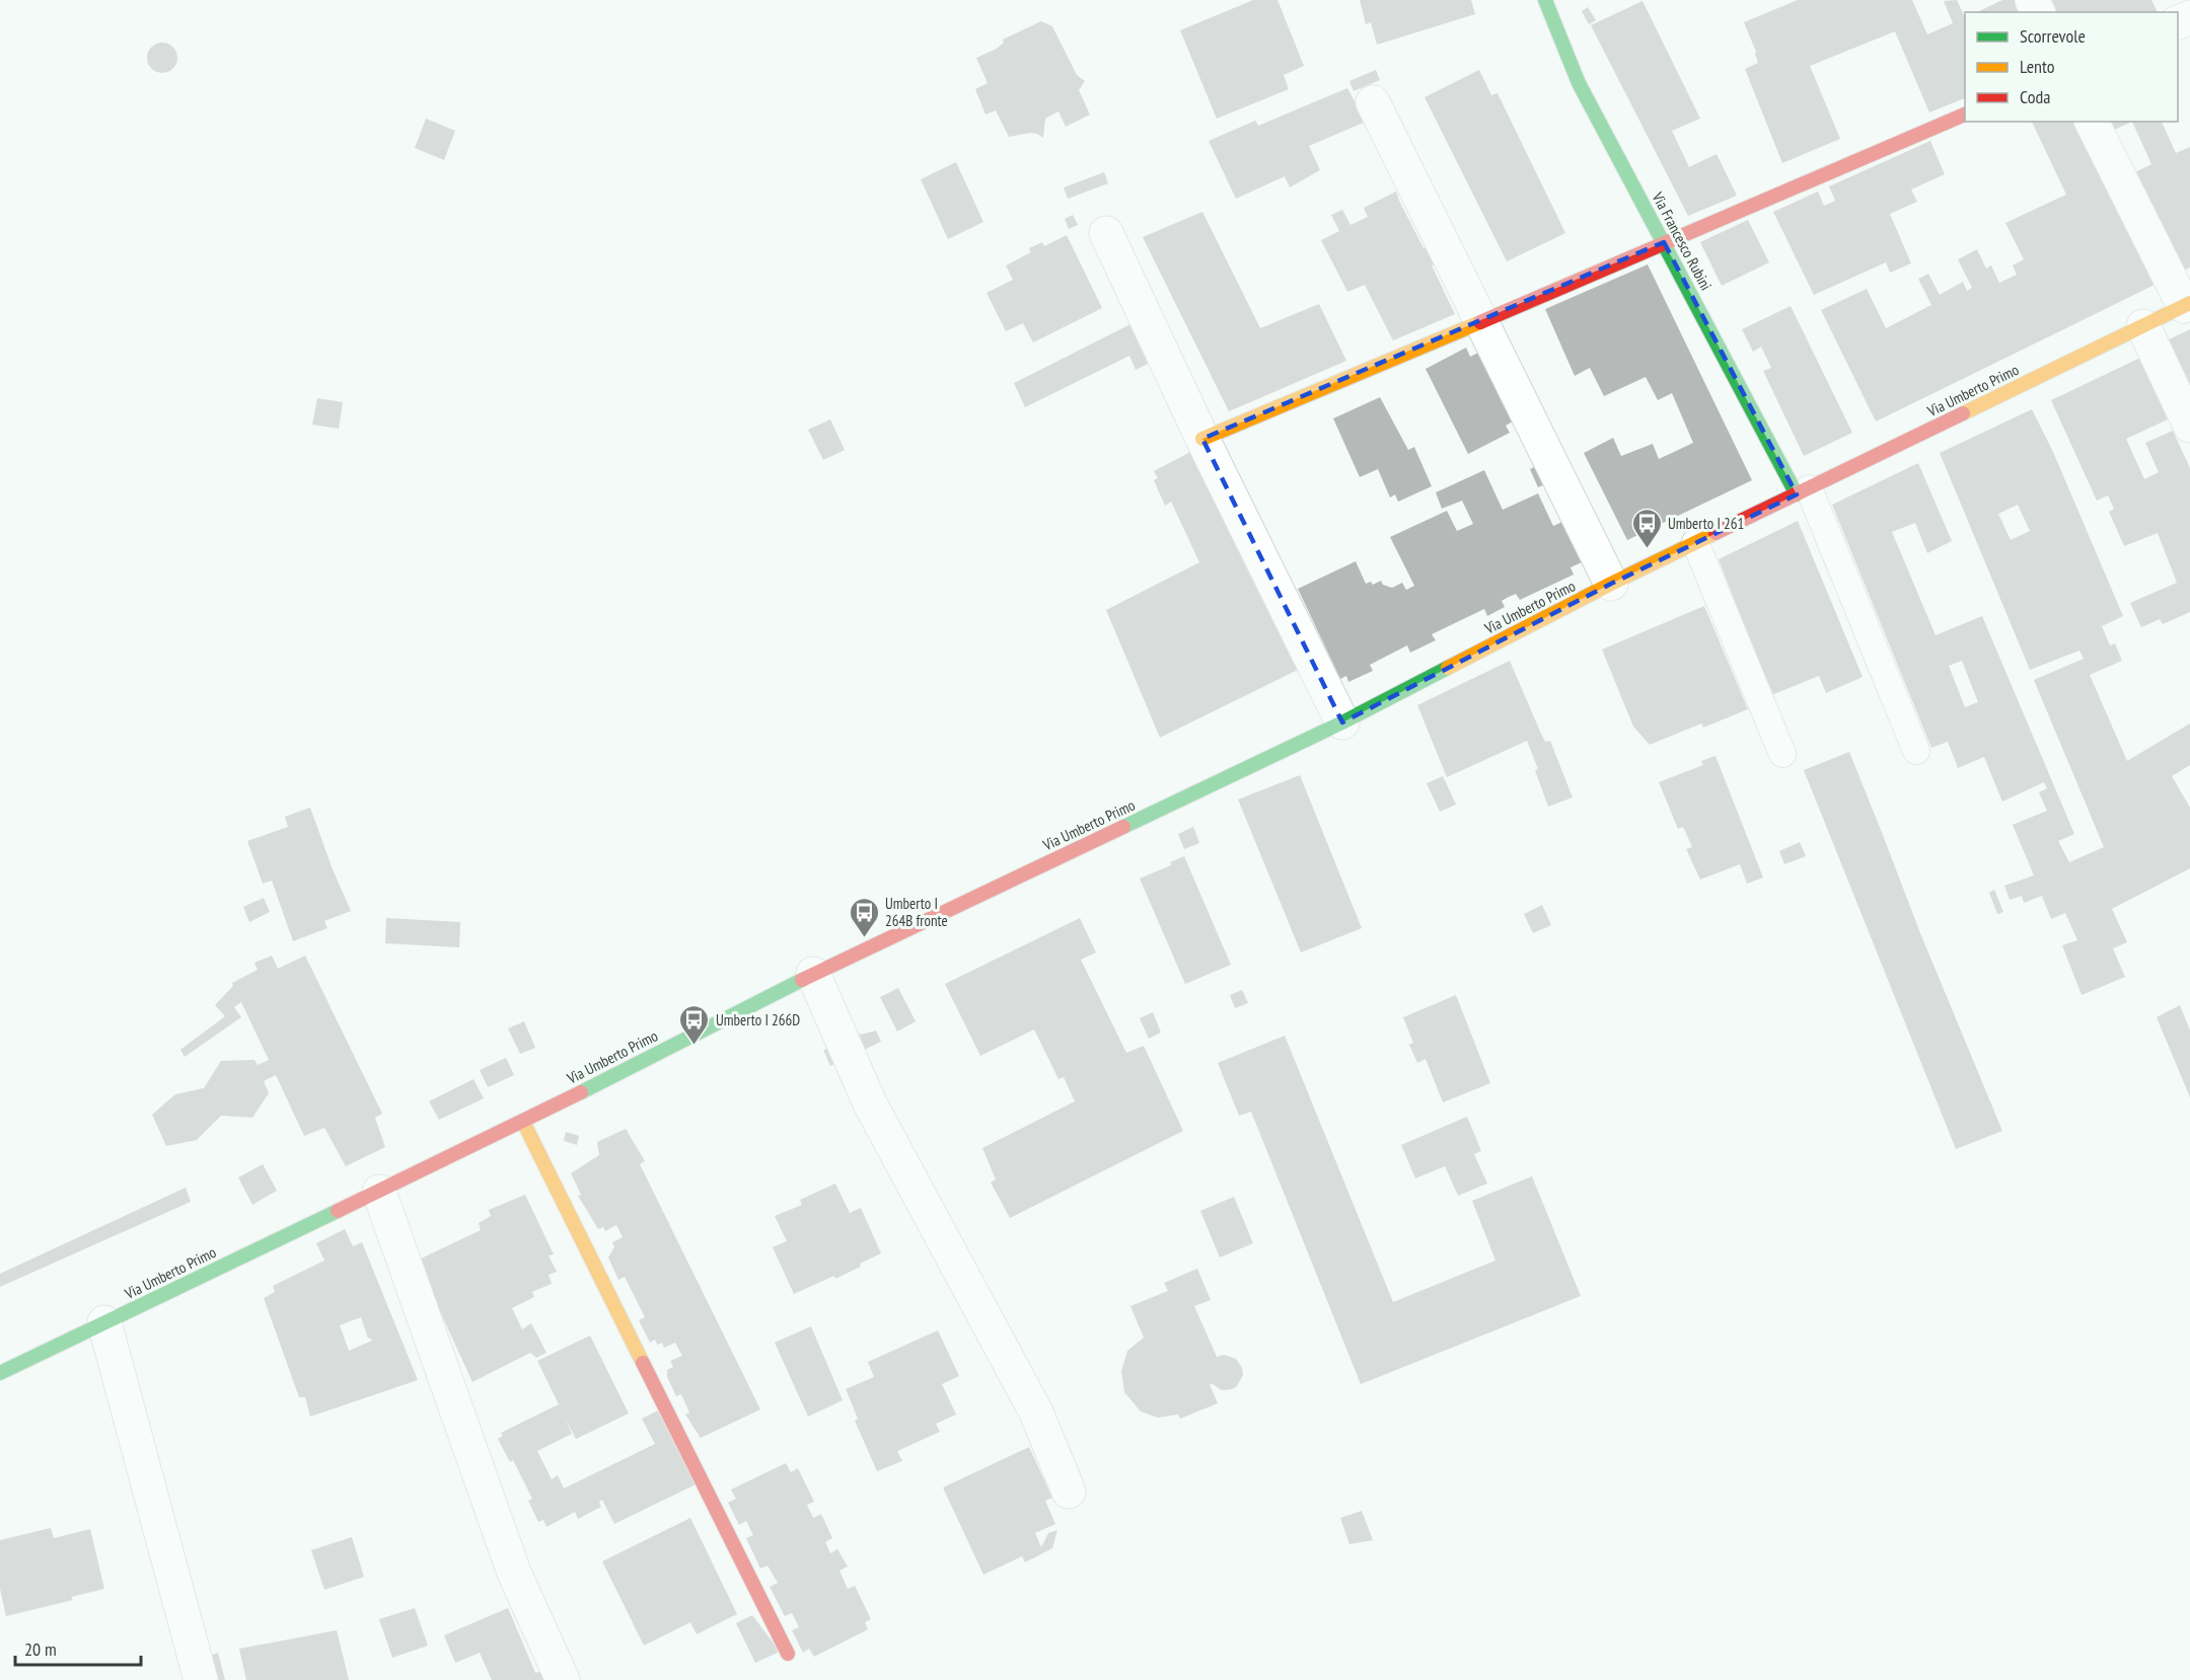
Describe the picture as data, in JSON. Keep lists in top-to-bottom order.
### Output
{
  "streets": {
    "main road": ["Via Francesco Rubini", "Via Umberto Primo"]
  },
  "crossings": [
    ["Via Francesco Rubini", "Via Umberto Primo"]
  ],
  "places": {
    "bus stop": ["Umberto I 261", "Umberto I 264B fronte", "Umberto I 266D"]
  },
  "legend": ["Scorrevole", "Lento", "Coda"],
  "scale_bar": "20 m"
}
